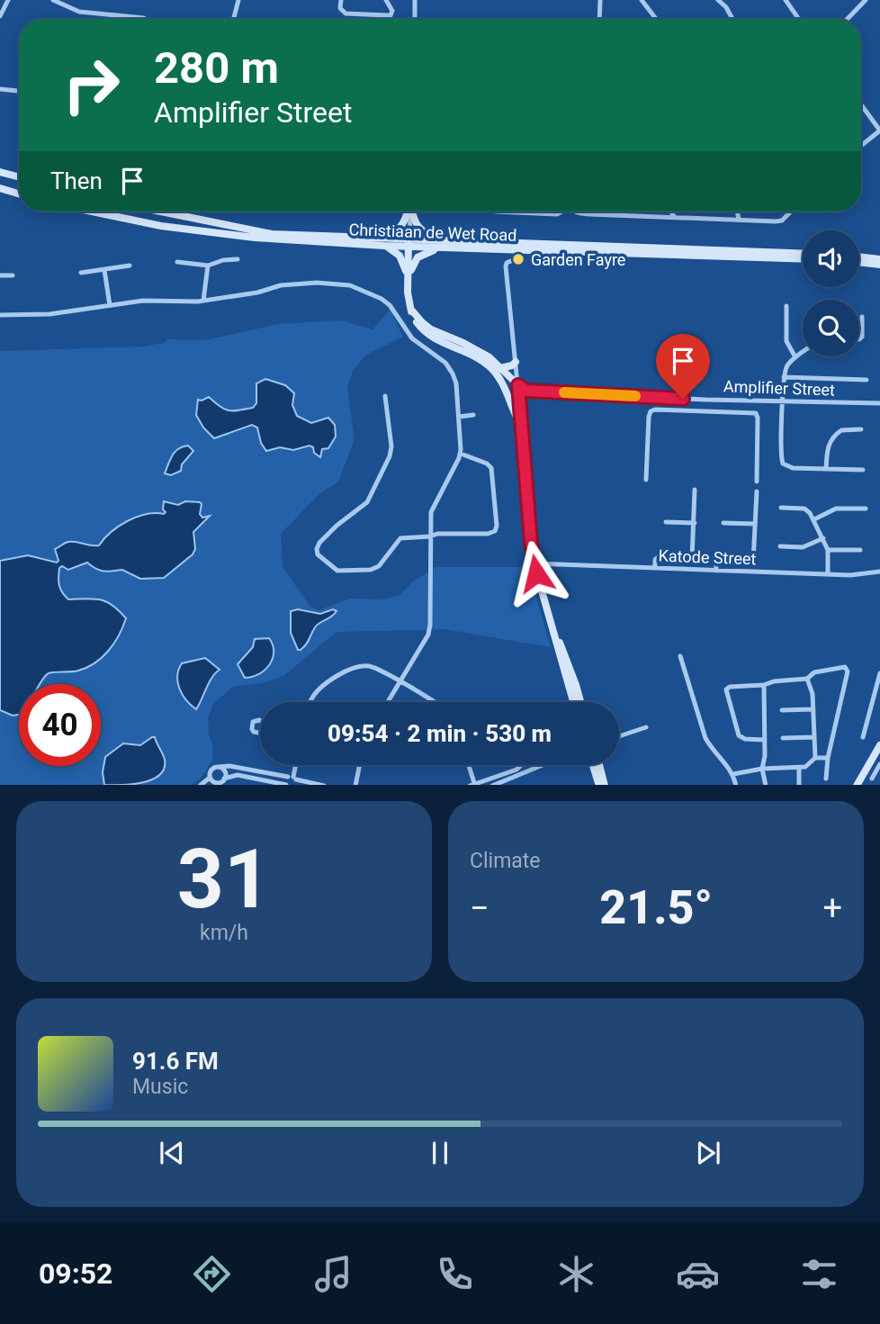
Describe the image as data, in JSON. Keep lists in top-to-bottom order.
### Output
{
  "streets": {
    "main road": ["Christiaan de Wet Road", "Amplifier Street"],
    "street": ["Katode Street"]
  },
  "places": ["Garden Fayre"],
  "page": {
    "turn": ["280 m", "Amplifier Street"],
    "then": "Then",
    "limit": "40",
    "trip": "09:54 · 2 min · 530 m",
    "tile": [
      ["31", "km/h"],
      "Climate"
    ],
    "heat": ["−", "21.5°", "+"],
    "song": ["91.6 FM", "Music"],
    "tabs": "09:52"
  }
}
